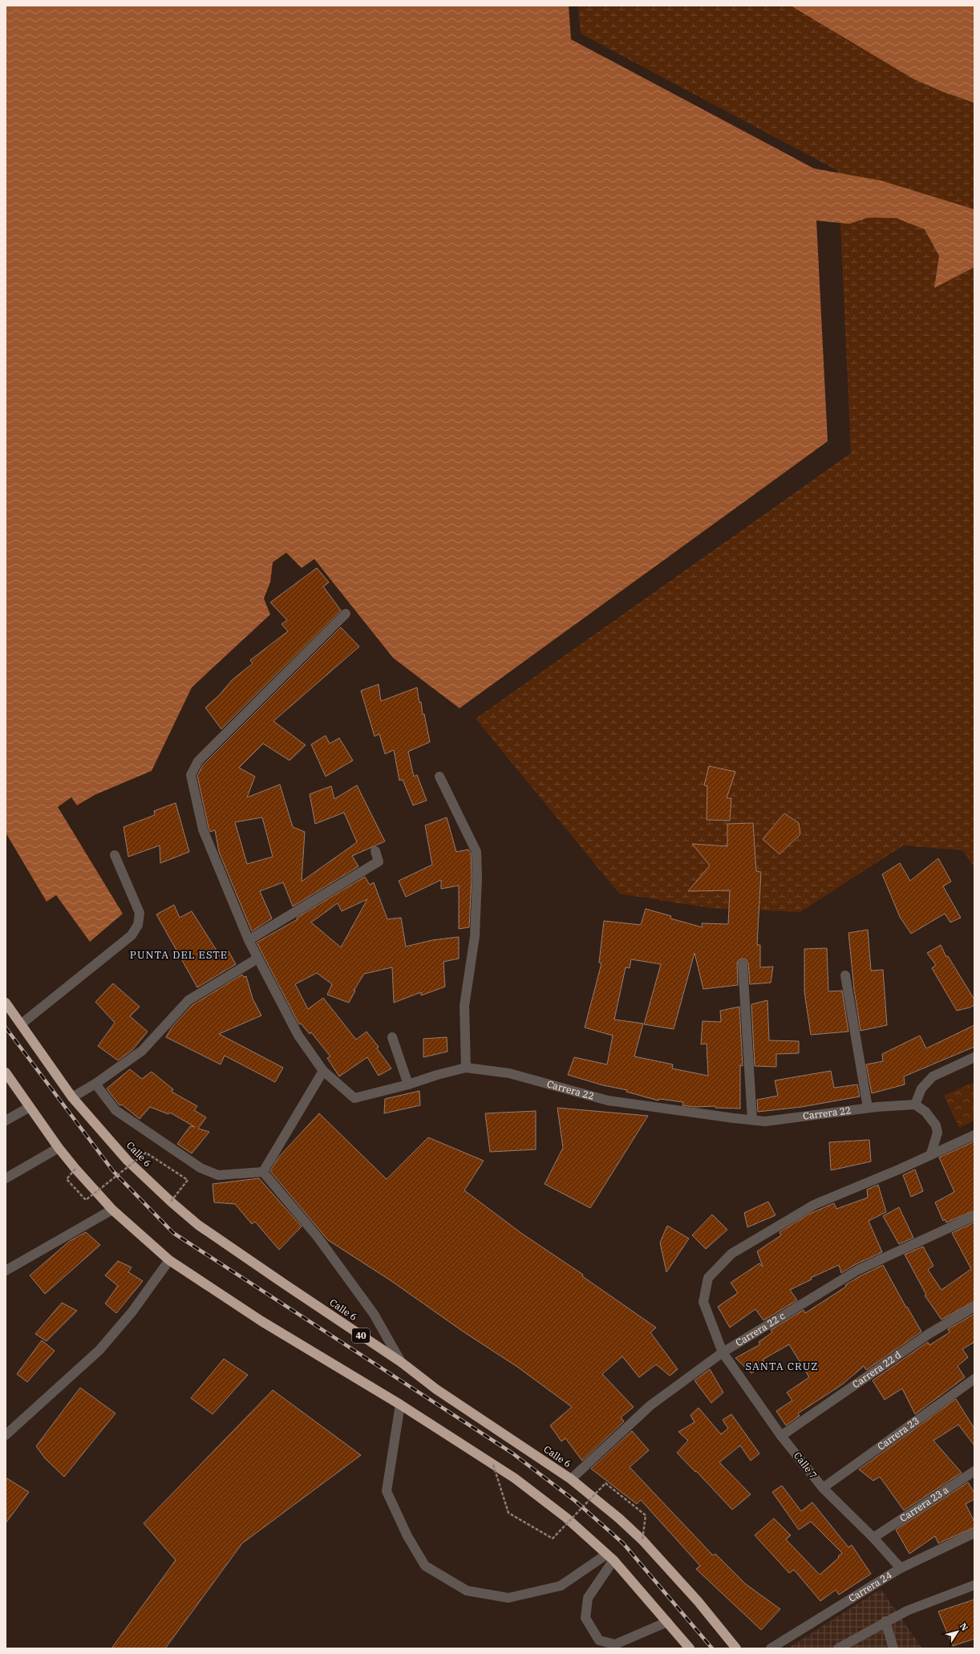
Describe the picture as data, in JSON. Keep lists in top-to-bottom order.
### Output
{
  "streets": {
    "highway": ["Calle 6", "40"],
    "street": [
      "Carrera 22",
      "Carrera 22 c",
      "Carrera 22 d",
      "Carrera 23",
      "Calle 7",
      "Carrera 23 a",
      "Carrera 24"
    ]
  },
  "crossings": [
    ["Calle 6", "Carrera 22 c"],
    ["Carrera 22 c", "Calle 7"],
    ["Carrera 22 d", "Calle 7"],
    ["Carrera 23", "Calle 7"],
    ["Calle 7", "Carrera 23 a"],
    ["Calle 7", "Carrera 24"]
  ],
  "districts": ["PUNTA DEL ESTE", "SANTA CRUZ"],
  "north": "top right"
}
